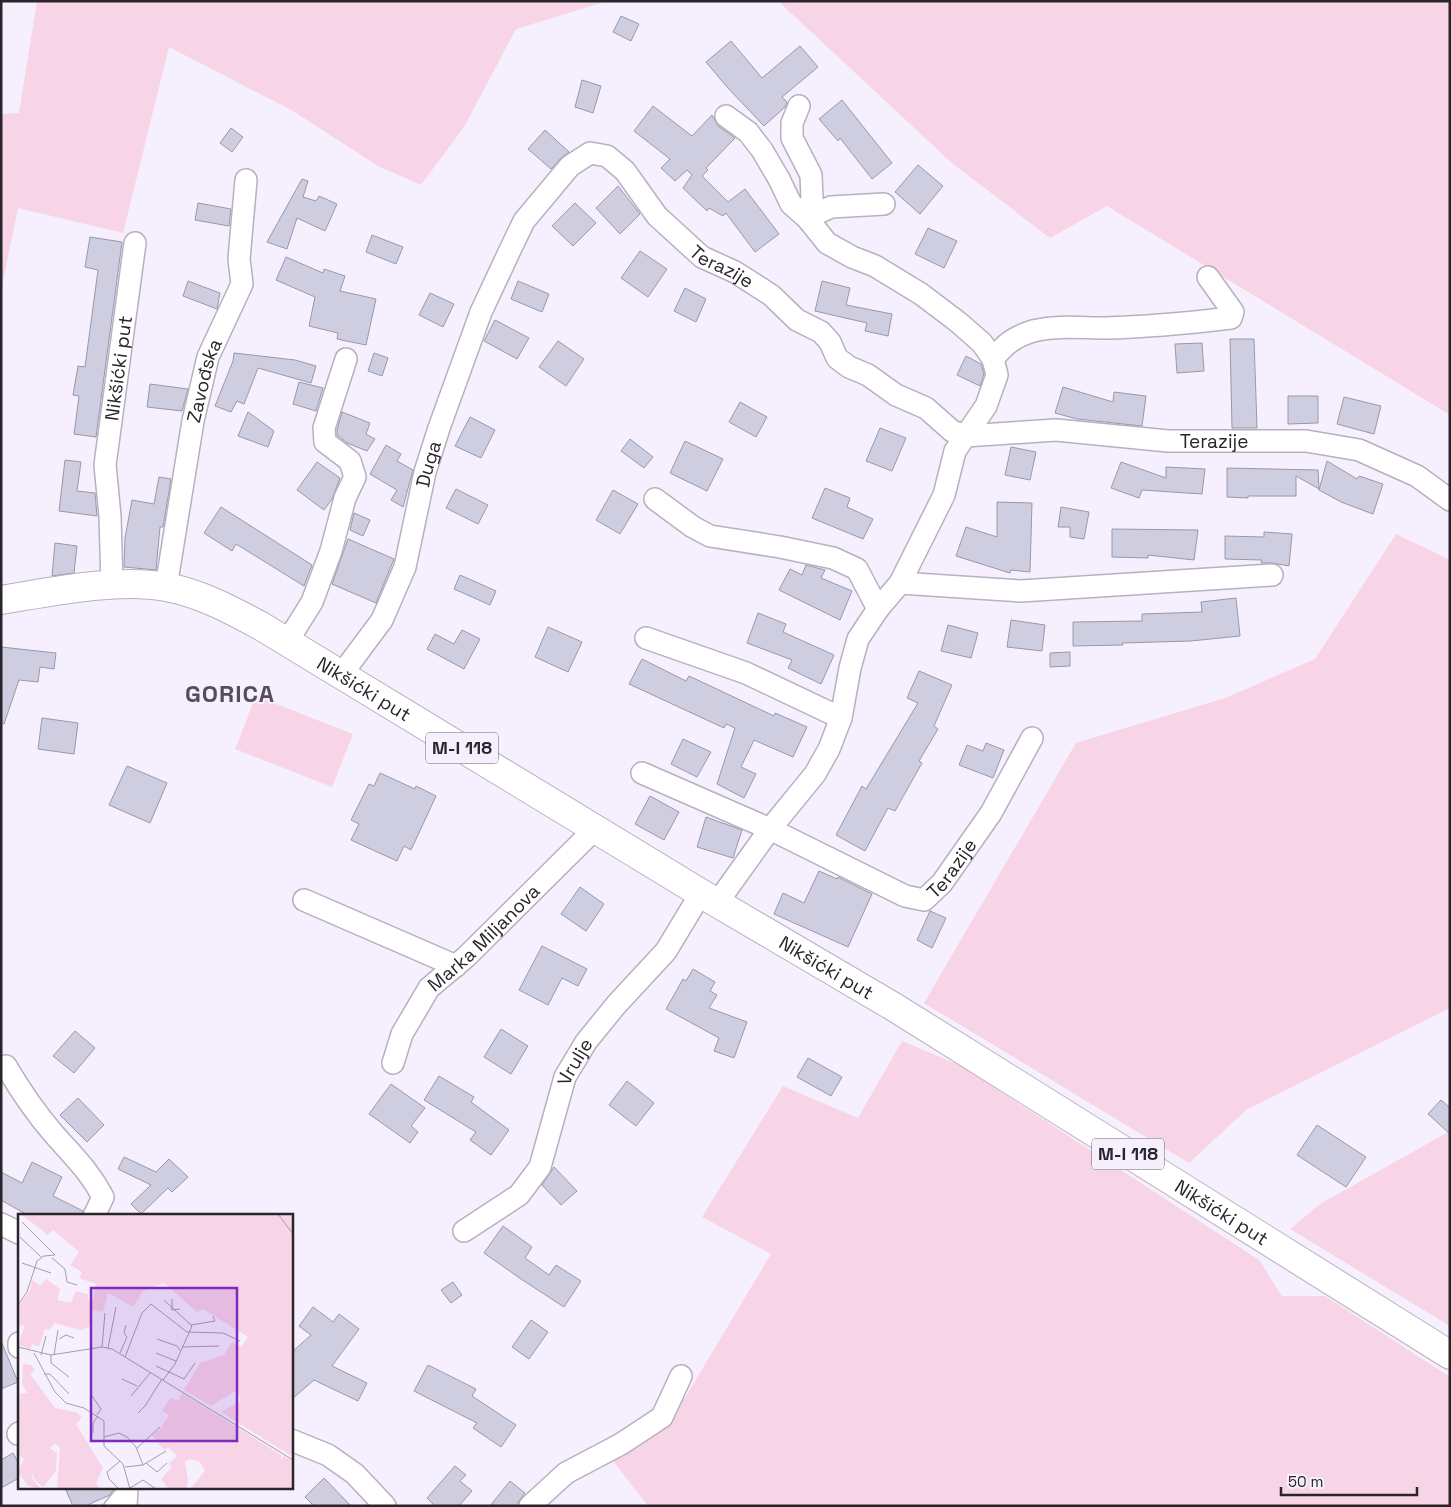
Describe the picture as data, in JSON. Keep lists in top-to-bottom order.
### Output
{
  "streets": {
    "main road": ["Nikšićki put", "M-I 118"],
    "street": [
      "Terazije",
      "Zavođska",
      "Duga",
      "Marka Miljanova",
      "Vrulje"
    ]
  },
  "crossings": [
    ["Terazije", "Duga"],
    ["Nikšićki put", "Zavođska"],
    ["Nikšićki put", "Duga"],
    ["Nikšićki put", "Marka Miljanova"],
    ["Nikšićki put", "Vrulje"]
  ],
  "districts": ["GORICA"],
  "scale_bar": "50 m"
}
